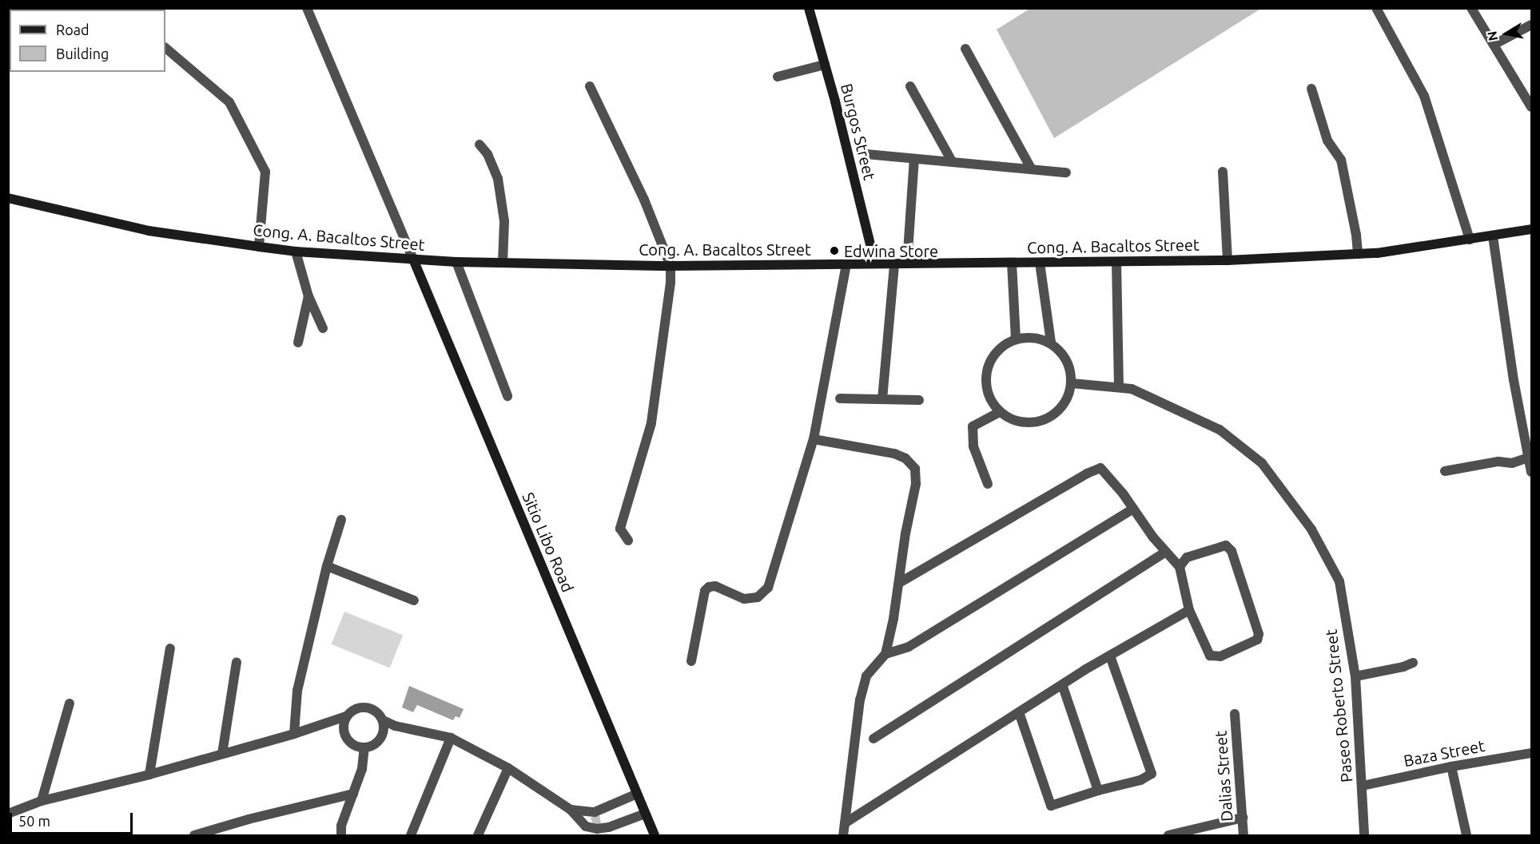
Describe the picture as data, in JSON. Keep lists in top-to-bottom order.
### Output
{
  "streets": {
    "street": [
      "Burgos Street",
      "Cong. A. Bacaltos Street",
      "Sitio Libo Road",
      "Paseo Roberto Street",
      "Baza Street",
      "Dalias Street"
    ]
  },
  "crossings": [
    ["Burgos Street", "Cong. A. Bacaltos Street"],
    ["Cong. A. Bacaltos Street", "Sitio Libo Road"],
    ["Paseo Roberto Street", "Baza Street"]
  ],
  "places": ["Edwina Store"],
  "legend": ["Road", "Building"],
  "scale_bar": "50 m",
  "north": "left"
}
